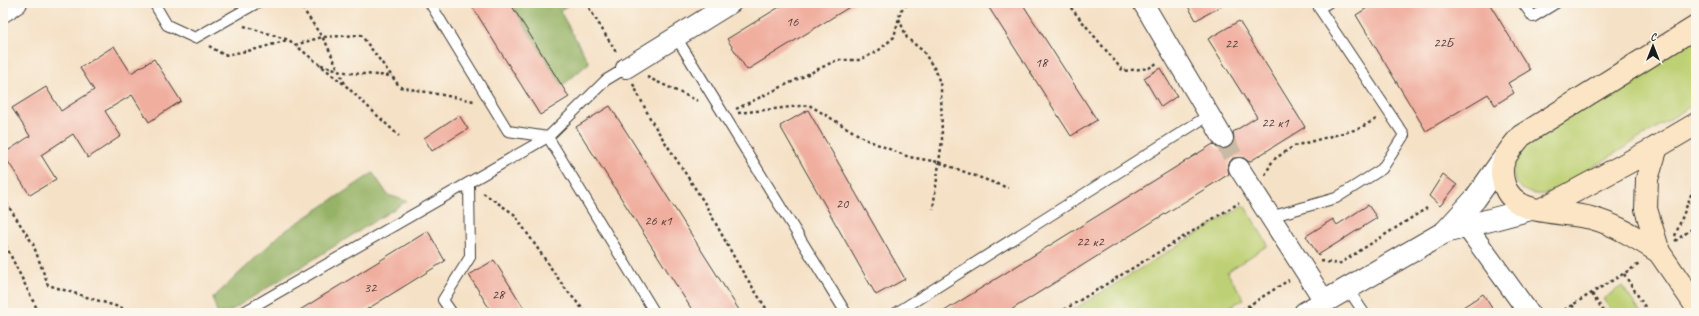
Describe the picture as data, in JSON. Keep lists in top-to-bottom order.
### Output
{
  "house_numbers": [
    "16",
    "22Б",
    "22",
    "18",
    "22 к1",
    "20",
    "26 к1",
    "22 к2",
    "32",
    "28"
  ],
  "north": "top"
}
